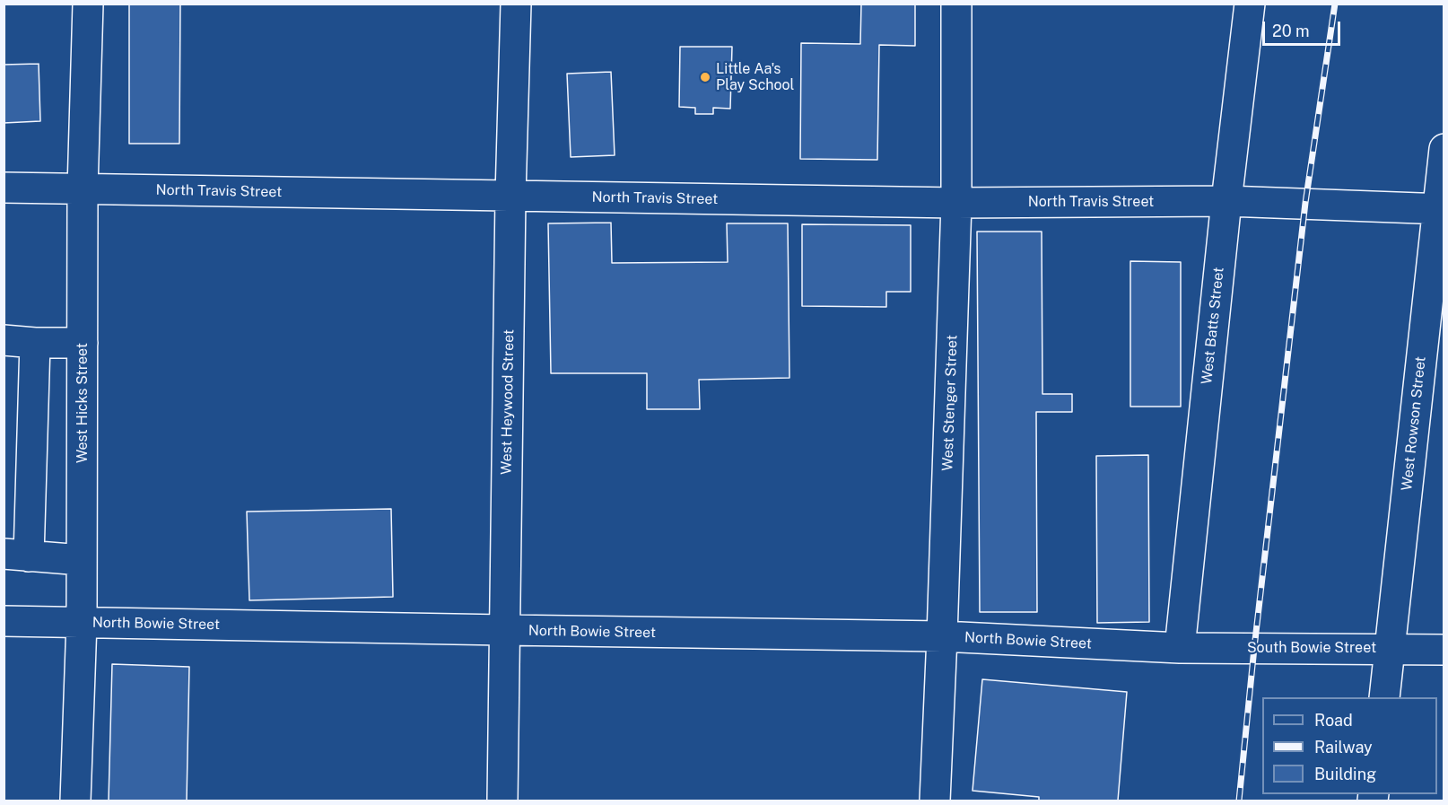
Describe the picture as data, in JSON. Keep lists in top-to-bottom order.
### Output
{
  "streets": {
    "street": [
      "North Travis Street",
      "West Batts Street",
      "West Heywood Street",
      "West Hicks Street",
      "West Stenger Street",
      "West Rowson Street",
      "North Bowie Street",
      "South Bowie Street"
    ]
  },
  "crossings": [
    ["North Travis Street", "West Batts Street"],
    ["North Travis Street", "West Heywood Street"],
    ["North Travis Street", "West Hicks Street"],
    ["North Travis Street", "West Stenger Street"],
    ["North Travis Street", "West Rowson Street"],
    ["West Batts Street", "North Bowie Street"],
    ["West Batts Street", "South Bowie Street"],
    ["West Heywood Street", "North Bowie Street"],
    ["West Hicks Street", "North Bowie Street"],
    ["West Stenger Street", "North Bowie Street"],
    ["West Rowson Street", "South Bowie Street"],
    ["North Bowie Street", "South Bowie Street"]
  ],
  "places": ["Little Aa's Play School"],
  "legend": ["Road", "Railway", "Building"],
  "scale_bar": "20 m"
}
